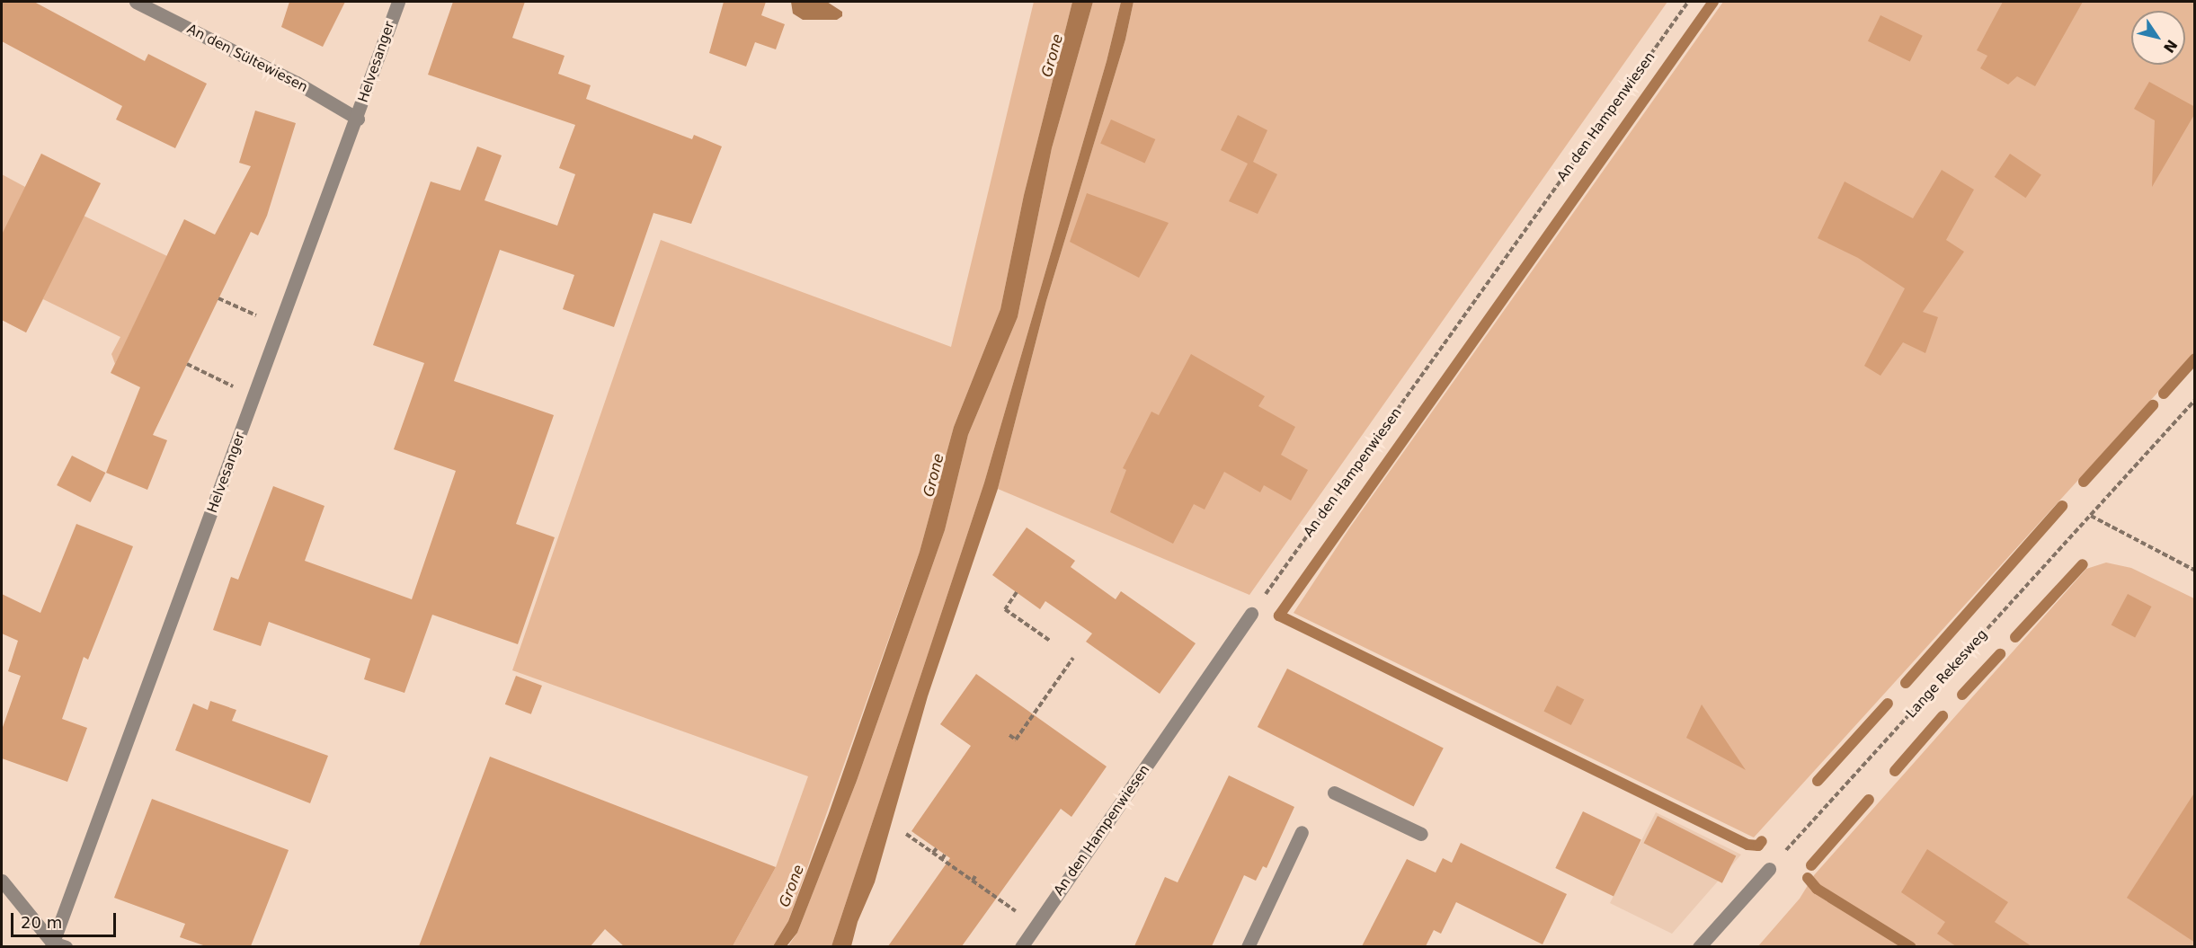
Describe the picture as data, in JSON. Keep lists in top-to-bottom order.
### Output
{
  "streets": {
    "street": ["An den Sültewiesen", "Helvesanger", "An den Hampenwiesen"],
    "path": ["Lange Rekesweg"]
  },
  "crossings": [
    ["An den Sültewiesen", "Helvesanger"]
  ],
  "water": ["Grone"],
  "scale_bar": "20 m",
  "north": "bottom right"
}
